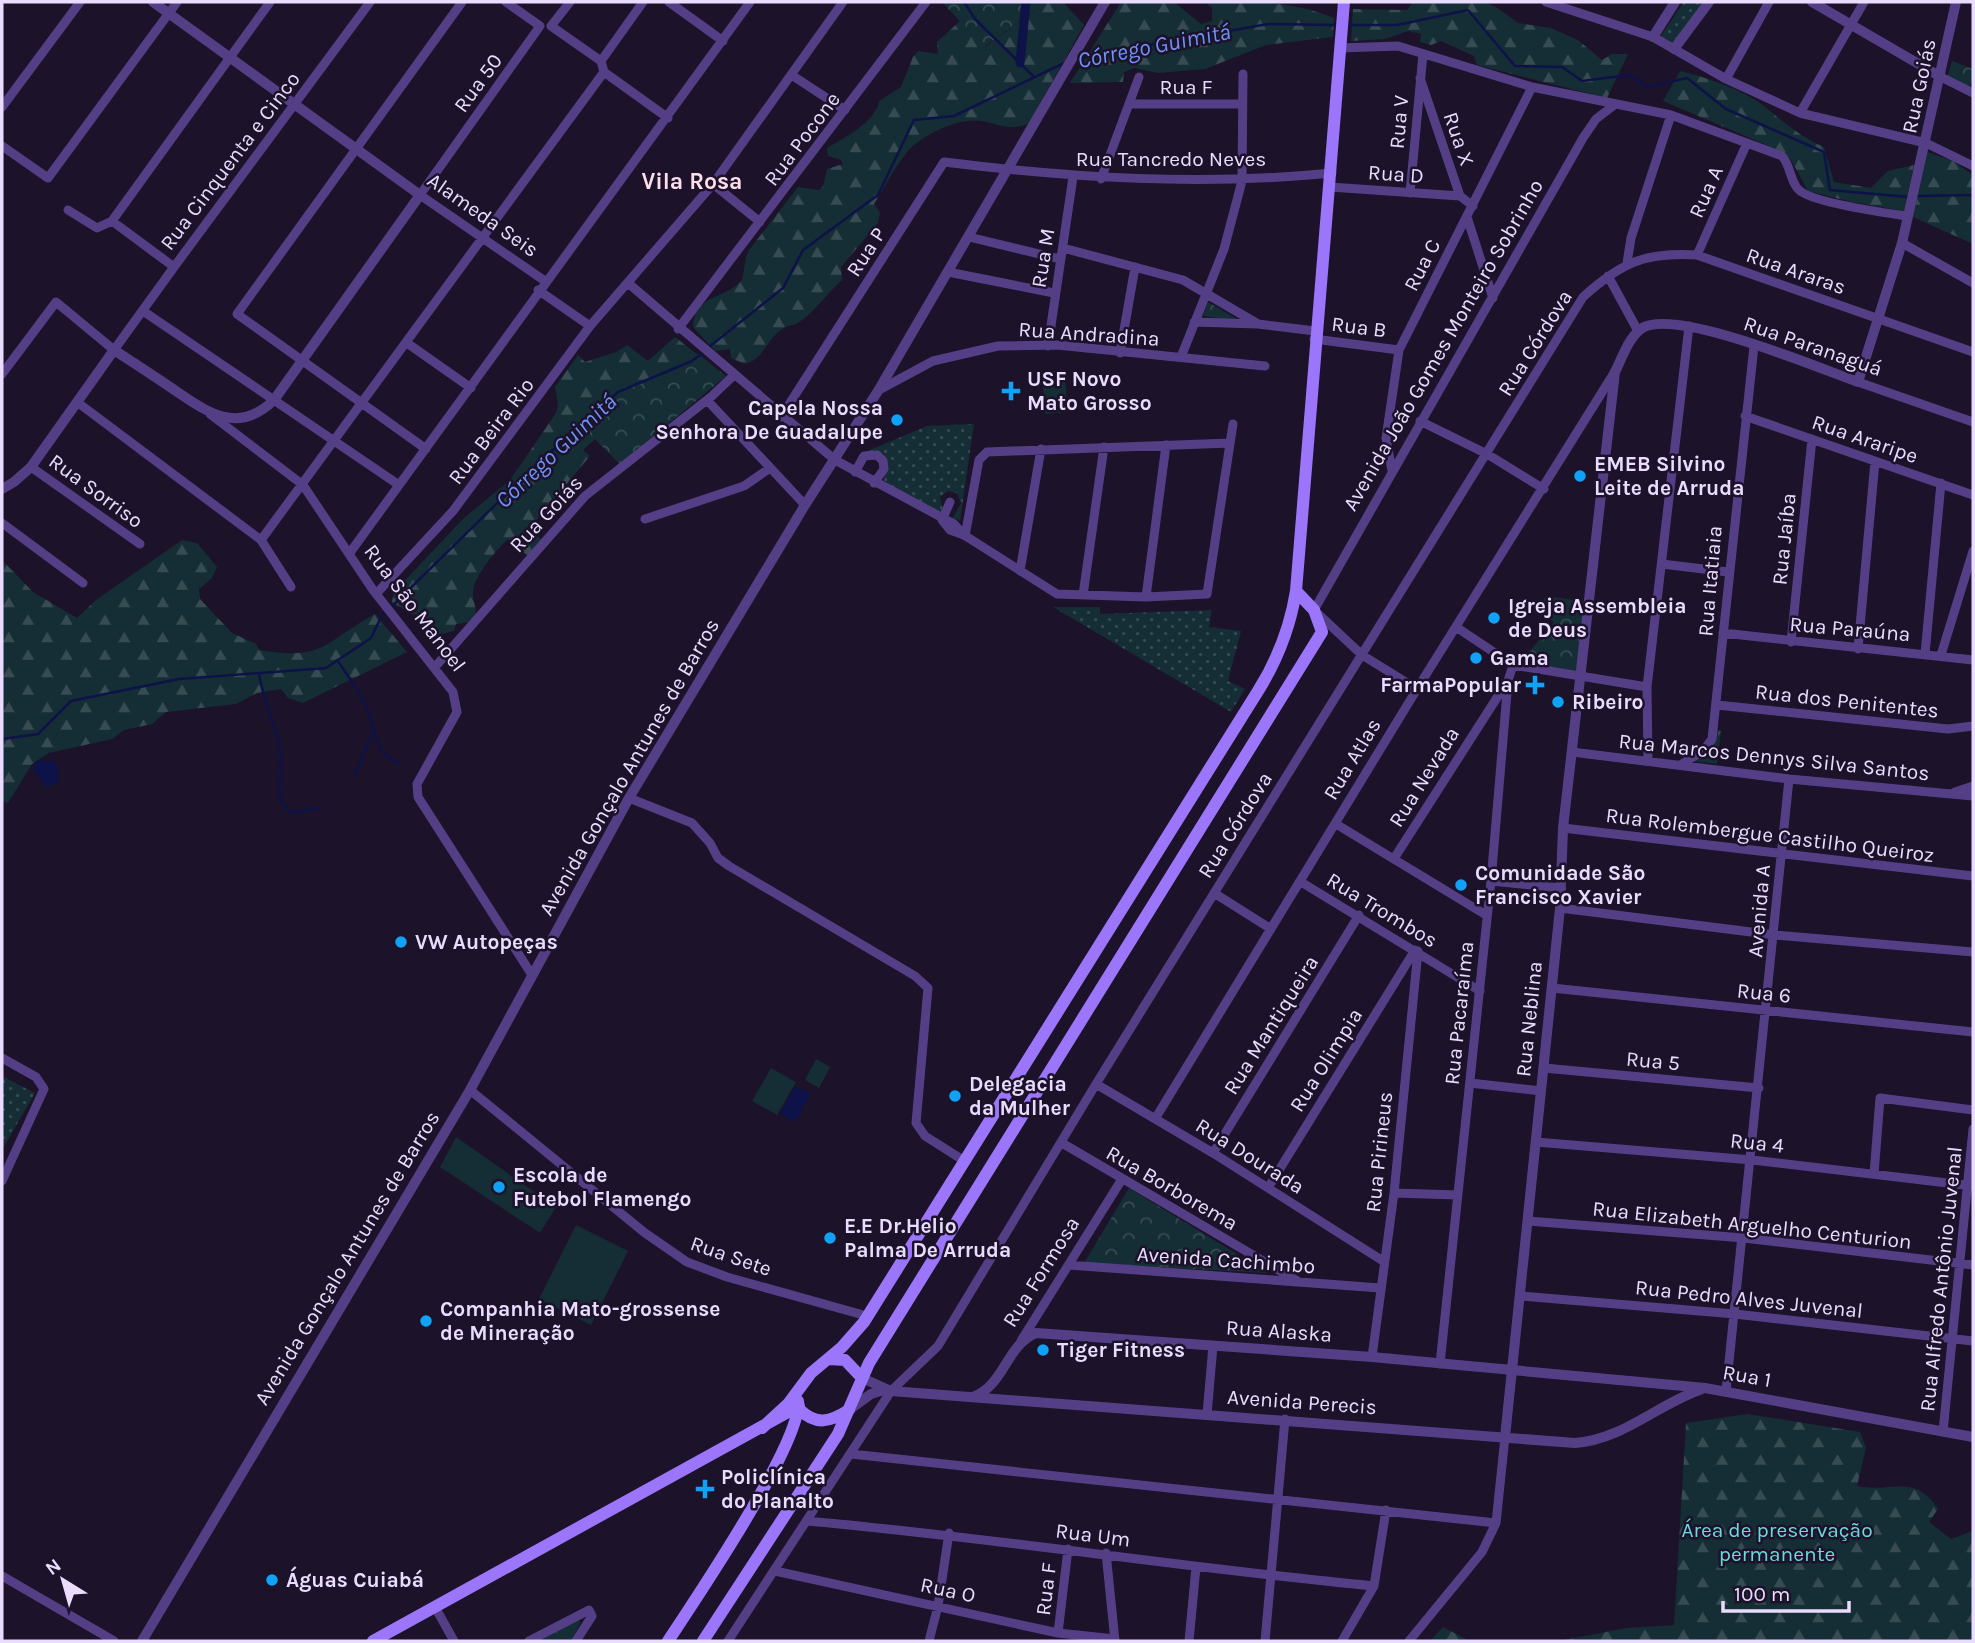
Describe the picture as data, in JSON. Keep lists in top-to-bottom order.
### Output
{
  "streets": {
    "street": [
      "Rua 50",
      "Rua Goiás",
      "Rua F",
      "Rua V",
      "Rua Pocone",
      "Rua X",
      "Rua Tancredo Neves",
      "Rua Cinquenta e Cinco",
      "Rua D",
      "Rua A",
      "Alameda Seis",
      "Rua P",
      "Rua M",
      "Rua C",
      "Rua Araras",
      "Rua B",
      "Rua Andradina",
      "Rua Córdova",
      "Avenida João Gomes Monteiro Sobrinho",
      "Rua Paranaguá",
      "Rua Beira Rio",
      "Rua Araripe",
      "Rua Sorriso",
      "Rua Jaíba",
      "Rua Itatiaia",
      "Rua São Manoel",
      "Rua Paraúna",
      "Rua dos Penitentes",
      "Rua Marcos Dennys Silva Santos",
      "Rua Atlas",
      "Avenida Gonçalo Antunes de Barros",
      "Rua Nevada",
      "Rua Rolembergue Castilho Queiroz",
      "Rua Trombos",
      "Avenida A",
      "Rua 6",
      "Rua Pacaraíma",
      "Rua Neblina",
      "Rua Mantiqueira",
      "Rua Olimpia",
      "Rua 5",
      "Rua 4",
      "Rua Pirineus",
      "Rua Dourada",
      "Rua Borborema",
      "Rua Elizabeth Arguelho Centurion",
      "Rua Sete",
      "Avenida Cachimbo",
      "Rua Formosa",
      "Rua Alfredo Antônio Juvenal",
      "Rua Pedro Alves Juvenal",
      "Rua Alaska",
      "Rua 1",
      "Avenida Perecis",
      "Rua Um",
      "Rua O"
    ]
  },
  "crossings": [
    ["Rua 50", "Alameda Seis"],
    ["Rua Goiás", "Rua Araras"],
    ["Rua Goiás", "Rua Paranaguá"],
    ["Rua Goiás", "Rua São Manoel"],
    ["Rua F", "Rua Um"],
    ["Rua F", "Rua O"],
    ["Rua V", "Rua X"],
    ["Rua V", "Rua D"],
    ["Rua X", "Rua D"],
    ["Rua X", "Rua C"],
    ["Rua Tancredo Neves", "Rua P"],
    ["Rua Tancredo Neves", "Rua M"],
    ["Rua Tancredo Neves", "Avenida Gonçalo Antunes de Barros"],
    ["Rua Cinquenta e Cinco", "Alameda Seis"],
    ["Rua A", "Rua Araras"],
    ["Alameda Seis", "Rua São Manoel"],
    ["Rua P", "Avenida Gonçalo Antunes de Barros"],
    ["Rua M", "Rua Andradina"],
    ["Rua C", "Rua B"],
    ["Rua C", "Avenida João Gomes Monteiro Sobrinho"],
    ["Rua Araras", "Rua Córdova"],
    ["Rua Andradina", "Avenida Gonçalo Antunes de Barros"],
    ["Rua Córdova", "Rua Dourada"],
    ["Rua Córdova", "Rua Borborema"],
    ["Rua Córdova", "Avenida Perecis"],
    ["Rua Córdova", "Rua Um"],
    ["Rua Córdova", "Rua O"],
    ["Rua Paranaguá", "Rua Itatiaia"],
    ["Rua Paranaguá", "Rua Atlas"],
    ["Rua Beira Rio", "Rua São Manoel"],
    ["Rua Araripe", "Rua Jaíba"],
    ["Rua Araripe", "Rua Itatiaia"],
    ["Rua Jaíba", "Rua Paraúna"],
    ["Rua Itatiaia", "Rua Paraúna"],
    ["Rua Itatiaia", "Rua dos Penitentes"],
    ["Rua Itatiaia", "Rua Marcos Dennys Silva Santos"],
    ["Rua São Manoel", "Avenida Gonçalo Antunes de Barros"],
    ["Rua Marcos Dennys Silva Santos", "Avenida A"],
    ["Rua Marcos Dennys Silva Santos", "Rua Neblina"],
    ["Rua Atlas", "Rua Trombos"],
    ["Rua Atlas", "Rua Neblina"],
    ["Rua Atlas", "Rua Dourada"],
    ["Avenida Gonçalo Antunes de Barros", "Rua Sete"],
    ["Rua Nevada", "Rua Pacaraíma"],
    ["Rua Rolembergue Castilho Queiroz", "Avenida A"],
    ["Rua Rolembergue Castilho Queiroz", "Rua Neblina"],
    ["Rua Trombos", "Rua Pacaraíma"],
    ["Rua Trombos", "Rua Mantiqueira"],
    ["Rua Trombos", "Rua Olimpia"],
    ["Rua Trombos", "Rua Pirineus"],
    ["Avenida A", "Rua 6"],
    ["Avenida A", "Rua 5"],
    ["Avenida A", "Rua 4"],
    ["Avenida A", "Rua Elizabeth Arguelho Centurion"],
    ["Avenida A", "Rua Pedro Alves Juvenal"],
    ["Avenida A", "Rua 1"],
    ["Rua 6", "Rua Neblina"],
    ["Rua Pacaraíma", "Rua Alaska"],
    ["Rua Neblina", "Rua 5"],
    ["Rua Neblina", "Rua 4"],
    ["Rua Neblina", "Rua Elizabeth Arguelho Centurion"],
    ["Rua Neblina", "Rua Pedro Alves Juvenal"],
    ["Rua Neblina", "Rua Alaska"],
    ["Rua Neblina", "Rua 1"],
    ["Rua Neblina", "Avenida Perecis"],
    ["Rua Mantiqueira", "Rua Dourada"],
    ["Rua Olimpia", "Rua Pirineus"],
    ["Rua Olimpia", "Rua Dourada"],
    ["Rua 4", "Rua Alfredo Antônio Juvenal"],
    ["Rua Pirineus", "Rua Dourada"],
    ["Rua Pirineus", "Avenida Cachimbo"],
    ["Rua Pirineus", "Rua Alaska"],
    ["Rua Borborema", "Avenida Cachimbo"],
    ["Rua Borborema", "Rua Formosa"],
    ["Rua Elizabeth Arguelho Centurion", "Rua Alfredo Antônio Juvenal"],
    ["Avenida Cachimbo", "Rua Formosa"],
    ["Rua Formosa", "Rua Alaska"],
    ["Rua Formosa", "Avenida Perecis"],
    ["Rua Alfredo Antônio Juvenal", "Rua Pedro Alves Juvenal"],
    ["Rua Alfredo Antônio Juvenal", "Rua 1"],
    ["Rua Alaska", "Rua 1"],
    ["Rua 1", "Avenida Perecis"],
    ["Rua Um", "Rua O"]
  ],
  "districts": ["Vila Rosa"],
  "water": ["Córrego Guimitá"],
  "parks": ["Área de preservação permanente"],
  "places": {
    "health": ["USF Novo Mato Grosso", "FarmaPopular", "Policlínica do Planalto"],
    "other": [
      "Capela Nossa Senhora De Guadalupe",
      "EMEB Silvino Leite de Arruda",
      "Igreja Assembleia de Deus",
      "Gama",
      "Ribeiro",
      "Comunidade São Francisco Xavier",
      "VW Autopeças",
      "Delegacia da Mulher",
      "Escola de Futebol Flamengo",
      "E.E Dr.Helio Palma De Arruda",
      "Companhia Mato-grossense de Mineração",
      "Tiger Fitness",
      "Águas Cuiabá"
    ]
  },
  "scale_bar": "100 m",
  "north": "top left"
}
